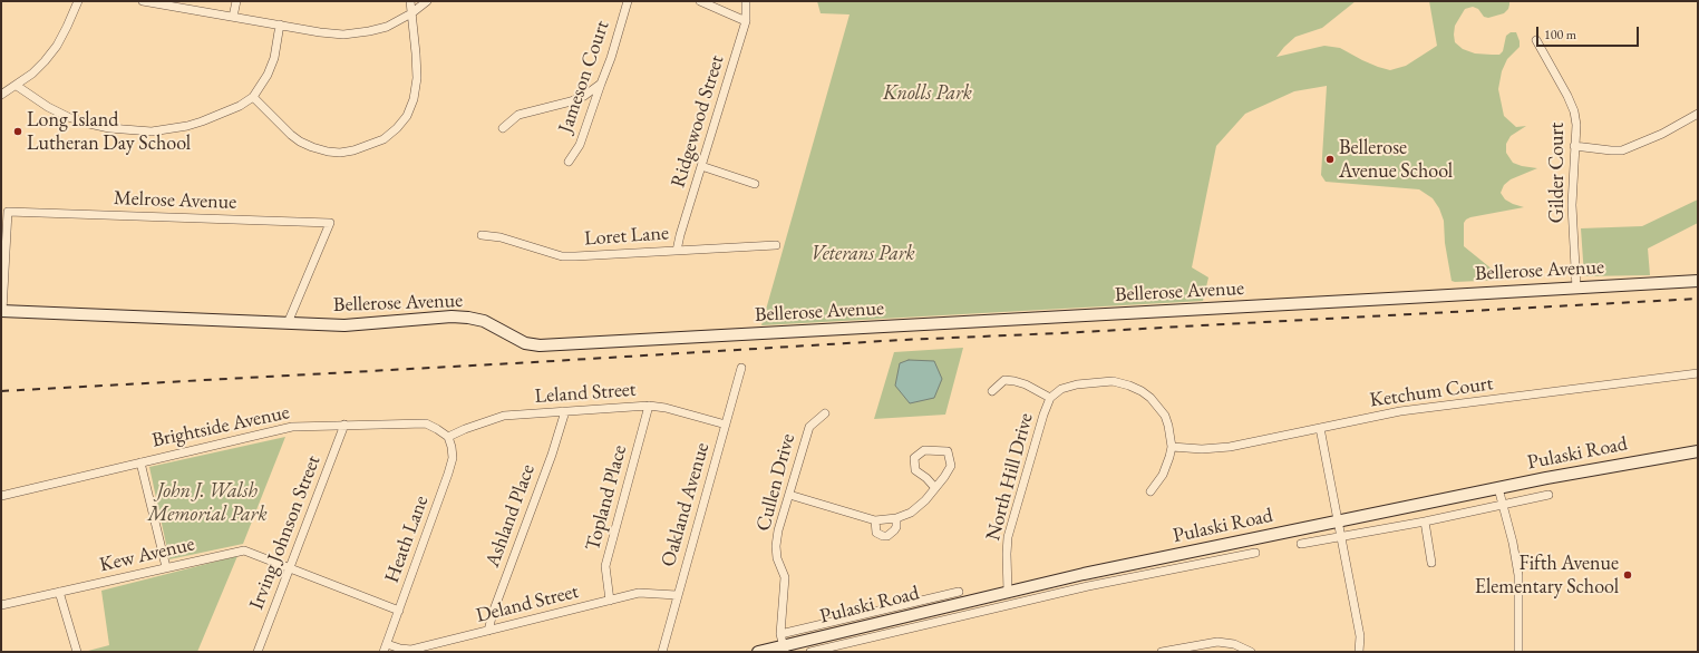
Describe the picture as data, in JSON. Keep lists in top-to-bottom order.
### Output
{
  "streets": {
    "street": [
      "Jameson Court",
      "Ridgewood Street",
      "Gilder Court",
      "Melrose Avenue",
      "Loret Lane",
      "Bellerose Avenue",
      "Ketchum Court",
      "Leland Street",
      "Brightside Avenue",
      "Pulaski Road",
      "North Hill Drive",
      "Cullen Drive",
      "Topland Place",
      "Oakland Avenue",
      "Ashland Place",
      "Irving Johnson Street",
      "Heath Lane",
      "Kew Avenue",
      "Deland Street"
    ]
  },
  "crossings": [
    ["Ridgewood Street", "Loret Lane"],
    ["Gilder Court", "Bellerose Avenue"],
    ["Melrose Avenue", "Bellerose Avenue"],
    ["Leland Street", "Brightside Avenue"],
    ["Leland Street", "Topland Place"],
    ["Leland Street", "Oakland Avenue"],
    ["Leland Street", "Ashland Place"],
    ["Leland Street", "Heath Lane"],
    ["Brightside Avenue", "Irving Johnson Street"],
    ["Brightside Avenue", "Heath Lane"],
    ["Pulaski Road", "North Hill Drive"],
    ["Pulaski Road", "Cullen Drive"],
    ["Topland Place", "Deland Street"],
    ["Oakland Avenue", "Deland Street"],
    ["Ashland Place", "Deland Street"],
    ["Irving Johnson Street", "Kew Avenue"],
    ["Heath Lane", "Kew Avenue"],
    ["Heath Lane", "Deland Street"]
  ],
  "parks": ["Knolls Park", "Veterans Park", "John J. Walsh Memorial Park"],
  "places": ["Long Island Lutheran Day School", "Bellerose Avenue School", "Fifth Avenue Elementary School"],
  "scale_bar": "100 m"
}
